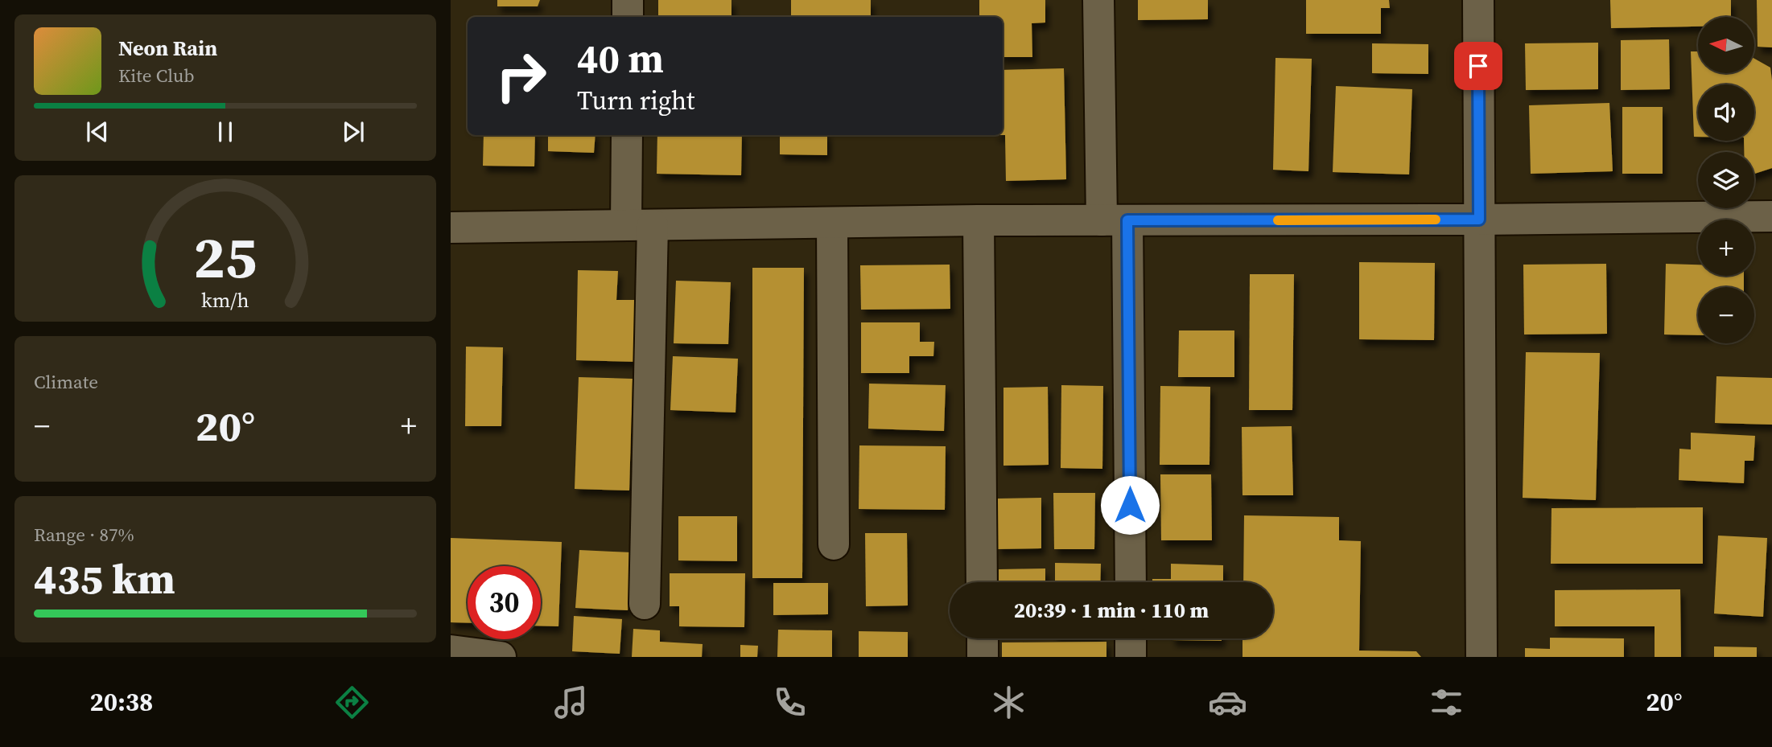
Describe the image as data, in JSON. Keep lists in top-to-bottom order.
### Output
{
  "north": "left",
  "page": {
    "map_buttons": ["+", "−"],
    "turn": ["40 m", "Turn right"],
    "song": ["Neon Rain", "Kite Club"],
    "tile": [
      "Climate",
      ["Range · 87%", "435 km"]
    ],
    "heat": ["−", "20°", "+"],
    "limit": "30",
    "trip": "20:39 · 1 min · 110 m",
    "tabs": ["20:38", "20°"],
    "gauge": ["25", "km/h"]
  }
}
